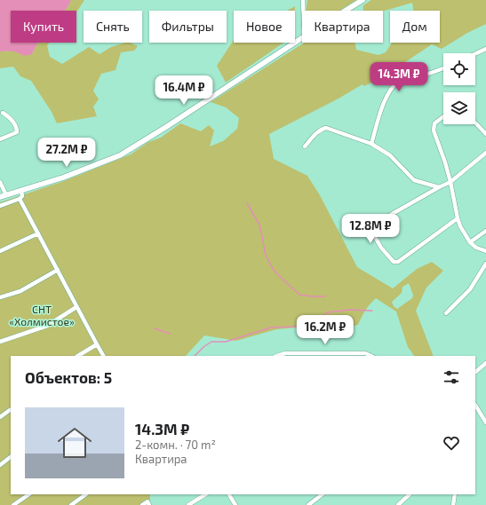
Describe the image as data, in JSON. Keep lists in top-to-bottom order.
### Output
{
  "parks": ["СНТ «Холмистое»"],
  "page": {
    "chip": [
      "Купить",
      "Снять",
      "Фильтры",
      "Новое",
      "Квартира",
      "Дом"
    ],
    "price": [
      "14.3M ₽",
      "16.4M ₽",
      "27.2M ₽",
      "12.8M ₽",
      "16.2M ₽"
    ],
    "heading": "Объектов: 5",
    "list": [
      {
        "name": "14.3M ₽",
        "note": "2-комн. · 70 m² · Квартира"
      }
    ]
  }
}
